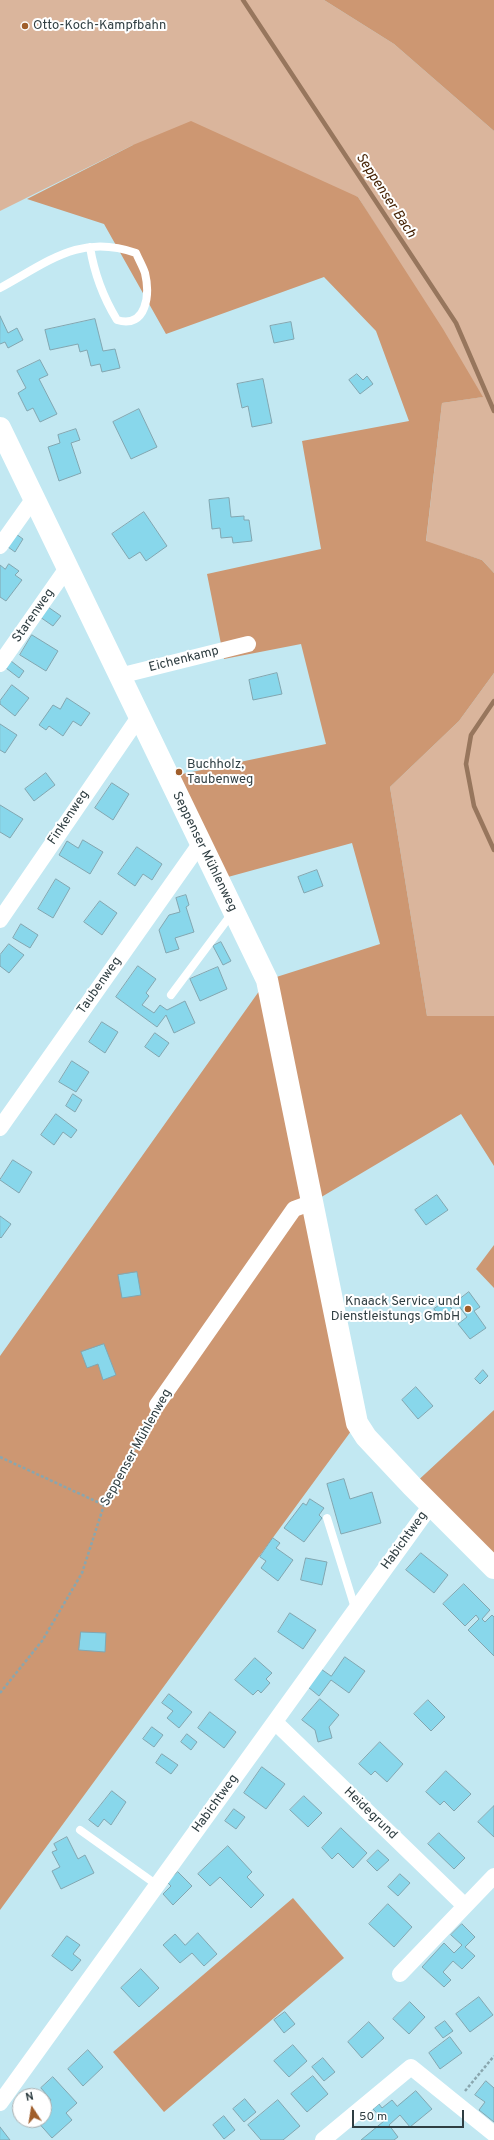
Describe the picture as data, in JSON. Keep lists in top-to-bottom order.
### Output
{
  "streets": {
    "street": [
      "Starenweg",
      "Eichenkamp",
      "Finkenweg",
      "Seppenser Mühlenweg",
      "Taubenweg",
      "Habichtweg",
      "Heidegrund"
    ]
  },
  "crossings": [
    ["Starenweg", "Seppenser Mühlenweg"],
    ["Eichenkamp", "Seppenser Mühlenweg"],
    ["Finkenweg", "Seppenser Mühlenweg"],
    ["Seppenser Mühlenweg", "Taubenweg"],
    ["Seppenser Mühlenweg", "Habichtweg"],
    ["Habichtweg", "Heidegrund"]
  ],
  "water": ["Seppenser Bach"],
  "places": ["Otto-Koch-Kampfbahn", "Buchholz, Taubenweg", "Knaack Service und Dienstleistungs GmbH"],
  "scale_bar": "50 m",
  "north": "top"
}
